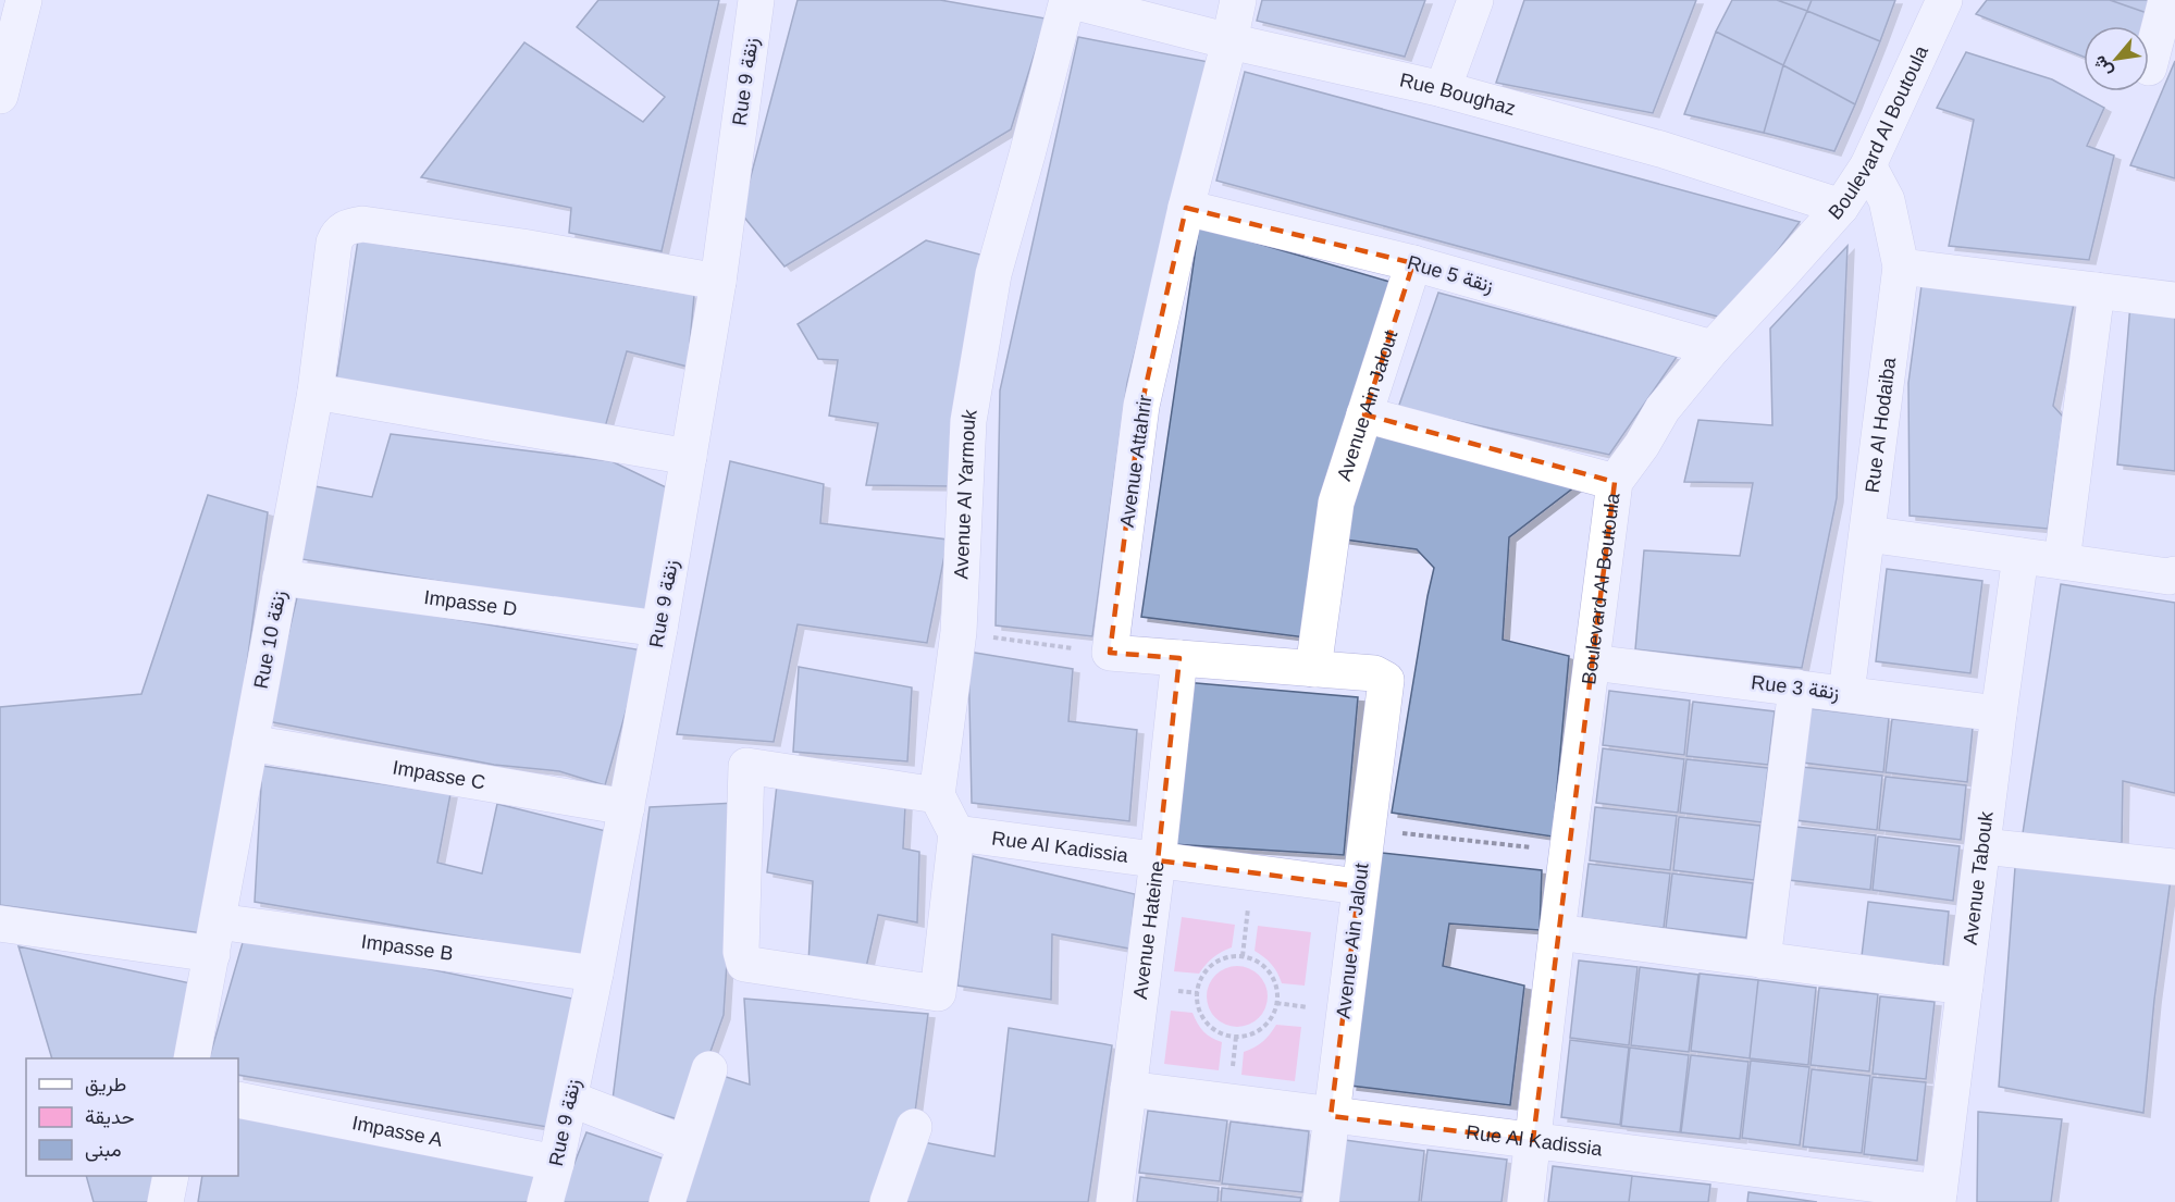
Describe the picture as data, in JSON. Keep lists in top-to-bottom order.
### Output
{
  "streets": {
    "street": [
      "Rue 9 زنقة",
      "Rue Boughaz",
      "Boulevard Al Boutoula",
      "Rue 5 زنقة",
      "Avenue Ain Jalout",
      "Rue Al Hodaiba",
      "Avenue Attahrir",
      "Avenue Al Yarmouk",
      "Impasse D",
      "Rue 10 زنقة",
      "Rue 3 زنقة",
      "Impasse C",
      "Rue Al Kadissia",
      "Avenue Tabouk",
      "Avenue Hateine",
      "Impasse B",
      "Impasse A"
    ]
  },
  "crossings": [
    ["Rue 9 زنقة", "Impasse D"],
    ["Rue 9 زنقة", "Rue 10 زنقة"],
    ["Rue 9 زنقة", "Impasse C"],
    ["Rue 9 زنقة", "Impasse B"],
    ["Rue 9 زنقة", "Impasse A"],
    ["Rue Boughaz", "Boulevard Al Boutoula"],
    ["Rue Boughaz", "Avenue Attahrir"],
    ["Rue Boughaz", "Avenue Al Yarmouk"],
    ["Boulevard Al Boutoula", "Rue 5 زنقة"],
    ["Boulevard Al Boutoula", "Rue Al Hodaiba"],
    ["Boulevard Al Boutoula", "Rue 3 زنقة"],
    ["Boulevard Al Boutoula", "Rue Al Kadissia"],
    ["Rue 5 زنقة", "Avenue Ain Jalout"],
    ["Rue 5 زنقة", "Avenue Attahrir"],
    ["Avenue Ain Jalout", "Rue Al Kadissia"],
    ["Rue Al Hodaiba", "Rue 3 زنقة"],
    ["Impasse D", "Rue 10 زنقة"],
    ["Rue 10 زنقة", "Impasse C"],
    ["Rue 10 زنقة", "Impasse B"],
    ["Rue 3 زنقة", "Avenue Tabouk"],
    ["Rue Al Kadissia", "Avenue Tabouk"],
    ["Rue Al Kadissia", "Avenue Hateine"]
  ],
  "legend": ["طريق", "حديقة", "مبنى"],
  "north": "bottom left"
}
